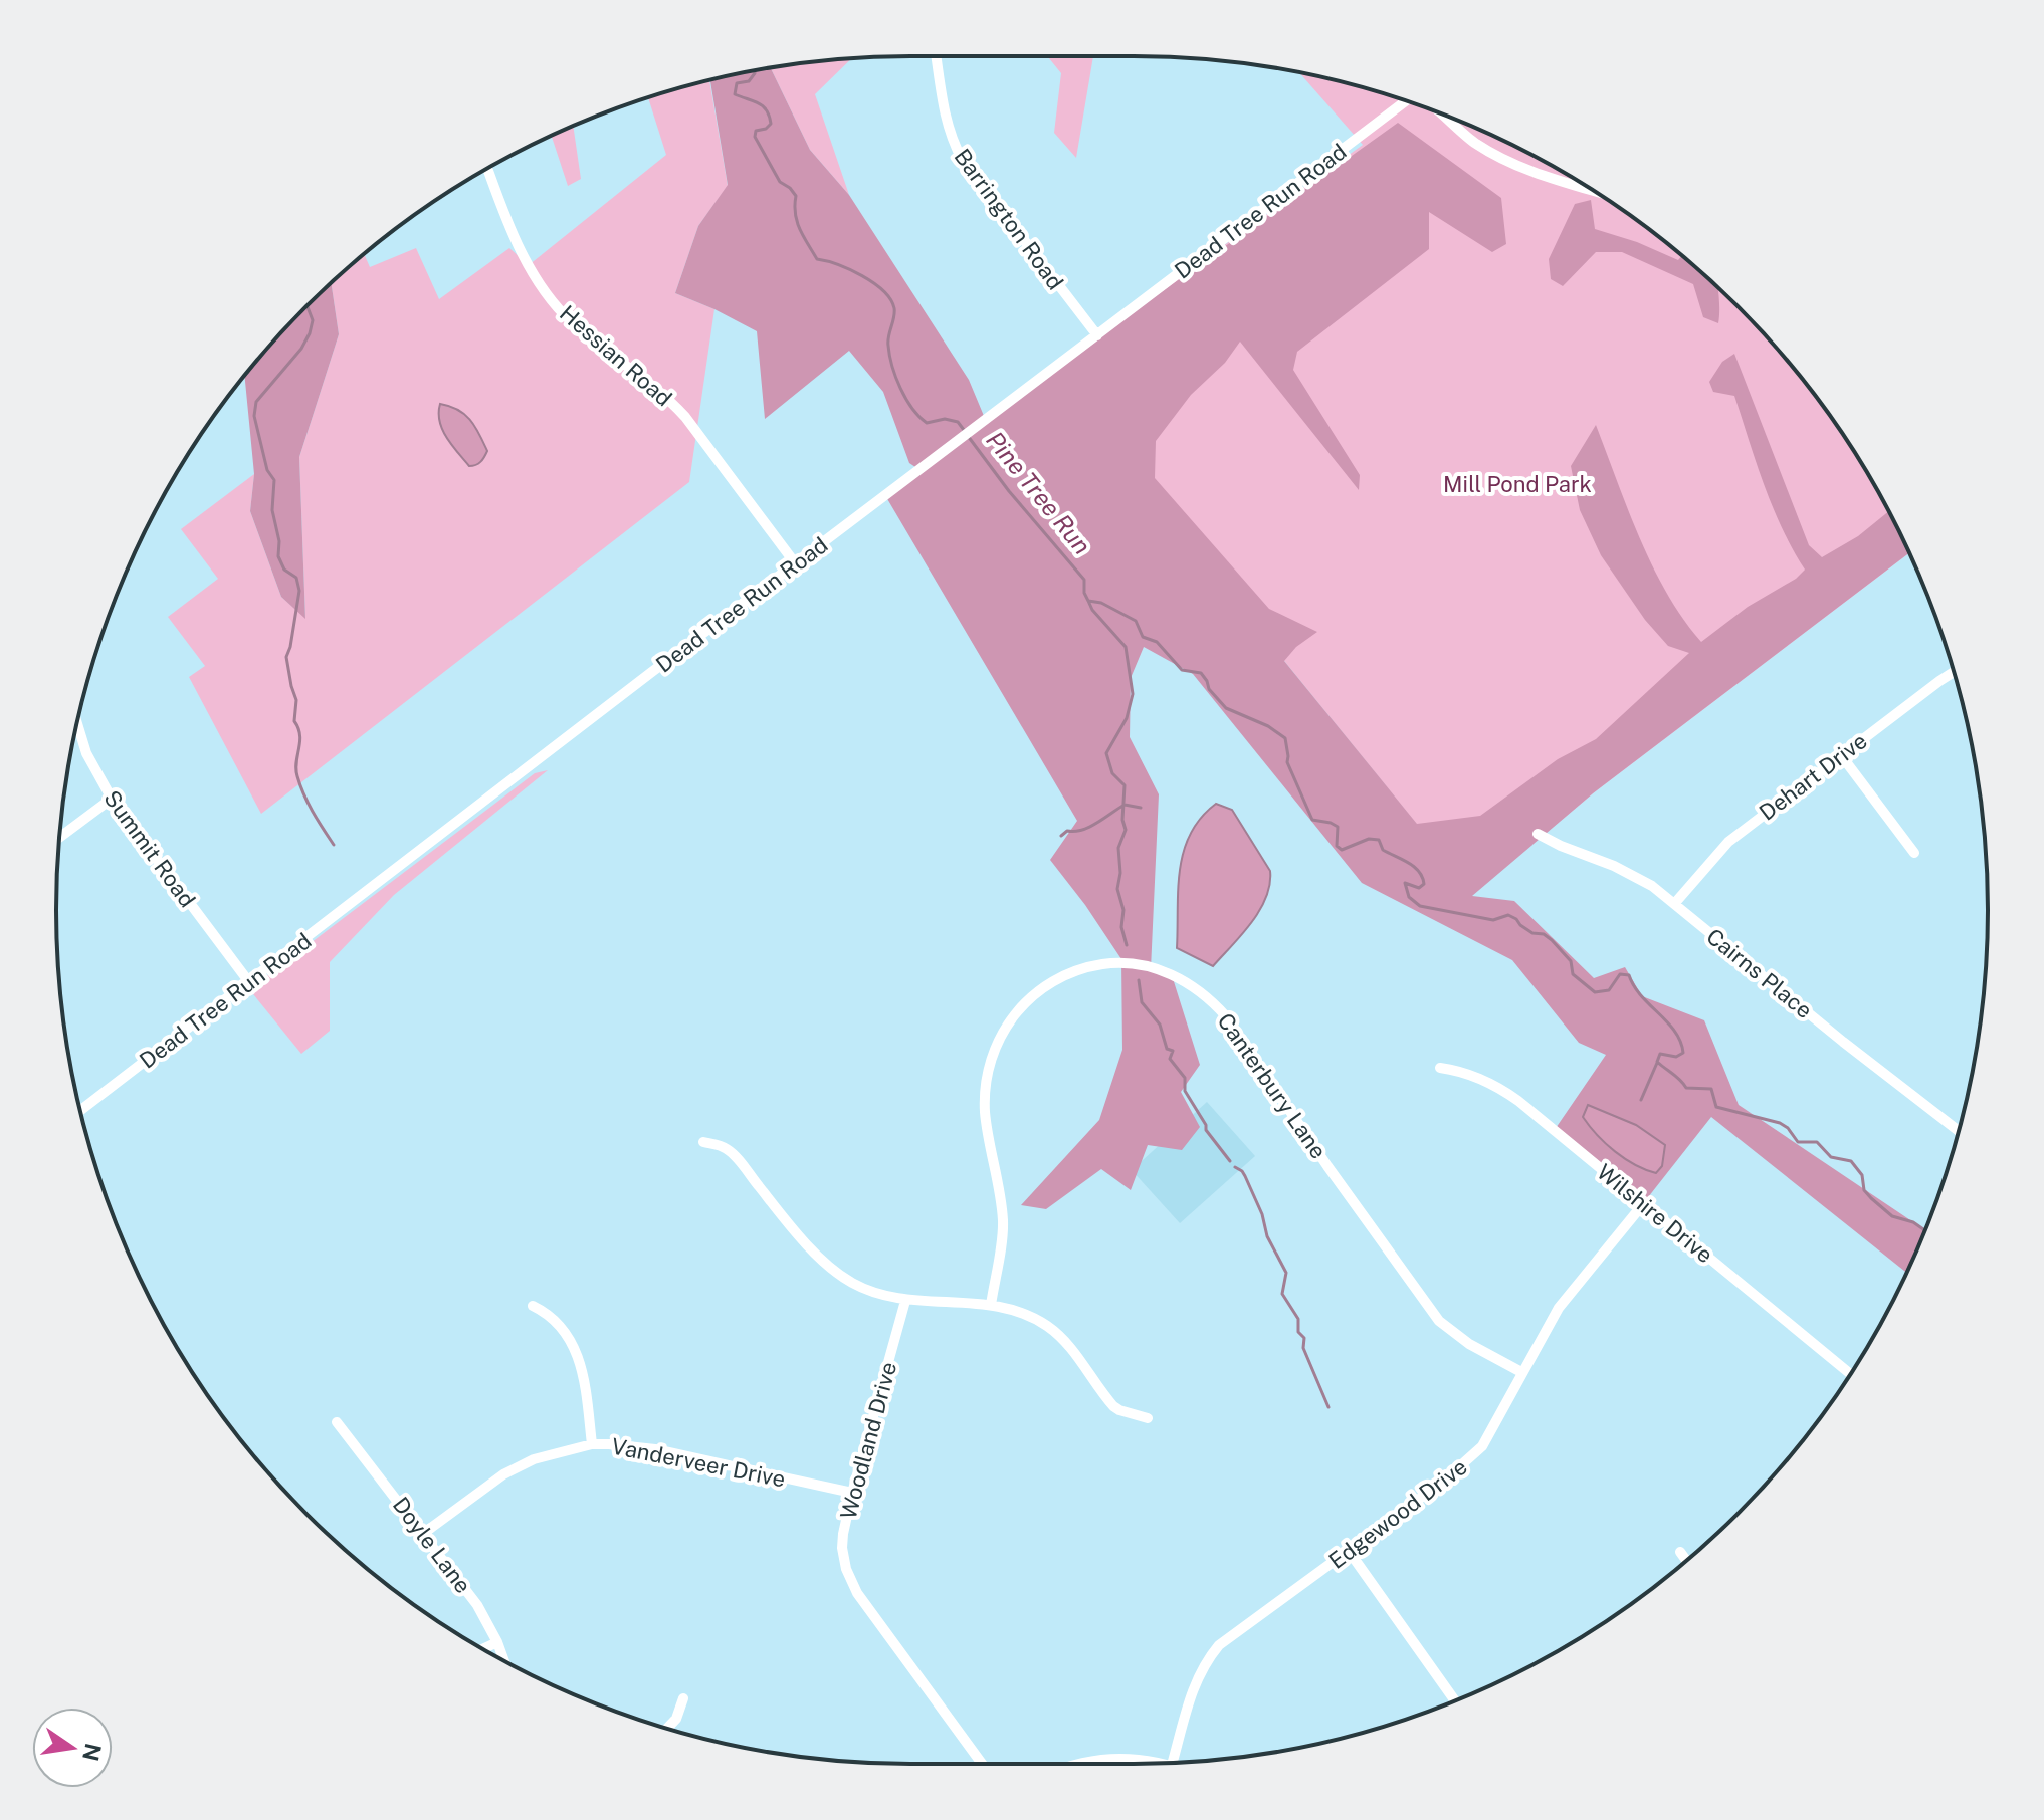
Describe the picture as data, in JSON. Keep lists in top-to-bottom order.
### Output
{
  "streets": {
    "street": [
      "Dead Tree Run Road",
      "Barrington Road",
      "Hessian Road",
      "Dehart Drive",
      "Summit Road",
      "Cairns Place",
      "Canterbury Lane",
      "Wilshire Drive",
      "Woodland Drive",
      "Vanderveer Drive",
      "Edgewood Drive",
      "Doyle Lane"
    ]
  },
  "crossings": [
    ["Dead Tree Run Road", "Barrington Road"],
    ["Dead Tree Run Road", "Hessian Road"],
    ["Dead Tree Run Road", "Summit Road"],
    ["Dehart Drive", "Cairns Place"],
    ["Canterbury Lane", "Edgewood Drive"],
    ["Wilshire Drive", "Edgewood Drive"],
    ["Woodland Drive", "Vanderveer Drive"],
    ["Vanderveer Drive", "Doyle Lane"]
  ],
  "water": ["Pine Tree Run"],
  "parks": ["Mill Pond Park"],
  "north": "right"
}
